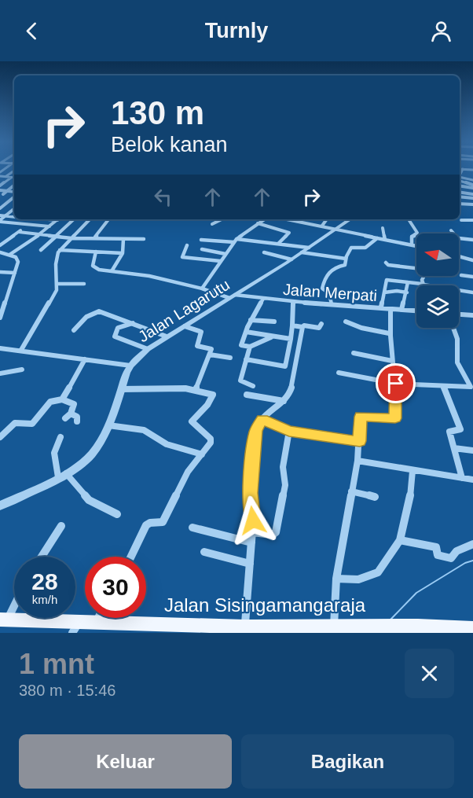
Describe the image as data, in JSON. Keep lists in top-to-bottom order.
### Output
{
  "streets": {
    "main road": ["Jalan Sisingamangaraja"],
    "street": ["Jalan Merpati", "Jalan Lagarutu"]
  },
  "crossings": [
    ["Jalan Merpati", "Jalan Lagarutu"]
  ],
  "north": "left",
  "page": {
    "header": "Turnly",
    "turn": ["130 m", "Belok kanan"],
    "speed": "28 km/h",
    "limit": "30",
    "heading": ["1 mnt", "380 m · 15:46"],
    "buttons": ["Keluar", "Bagikan"]
  }
}
